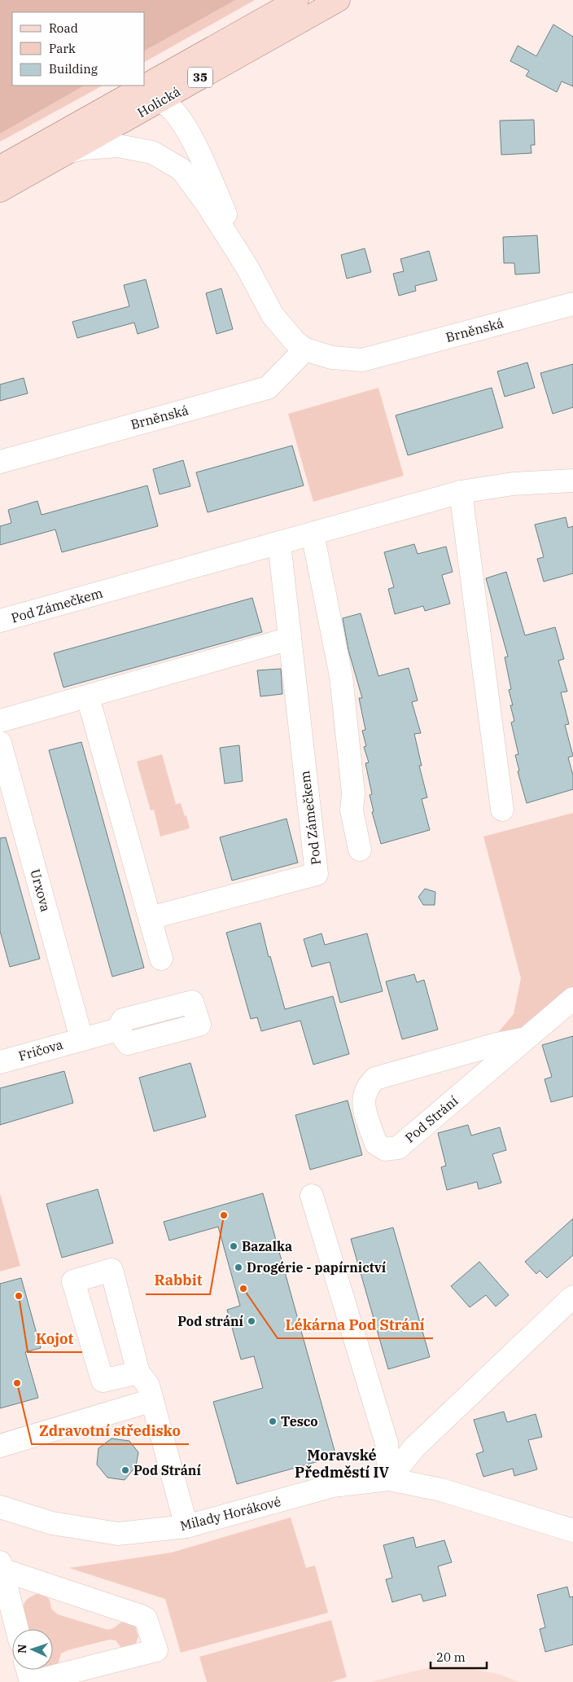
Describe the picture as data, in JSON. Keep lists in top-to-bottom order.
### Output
{
  "streets": {
    "main road": ["35", "Holická"],
    "street": [
      "Brněnská",
      "Pod Zámečkem",
      "Urxova",
      "Fričova",
      "Pod Strání",
      "Milady Horákové"
    ]
  },
  "crossings": [
    ["Holická", "Brněnská"],
    ["Urxova", "Fričova"]
  ],
  "districts": ["Moravské Předměstí IV"],
  "places": [
    "Rabbit",
    "Bazalka",
    "Drogérie - papírnictví",
    "Lékárna Pod Strání",
    "Kojot",
    "Pod strání",
    "Zdravotní středisko",
    "Tesco",
    "Pod Strání"
  ],
  "legend": ["Road", "Park", "Building"],
  "scale_bar": "20 m",
  "north": "left"
}
